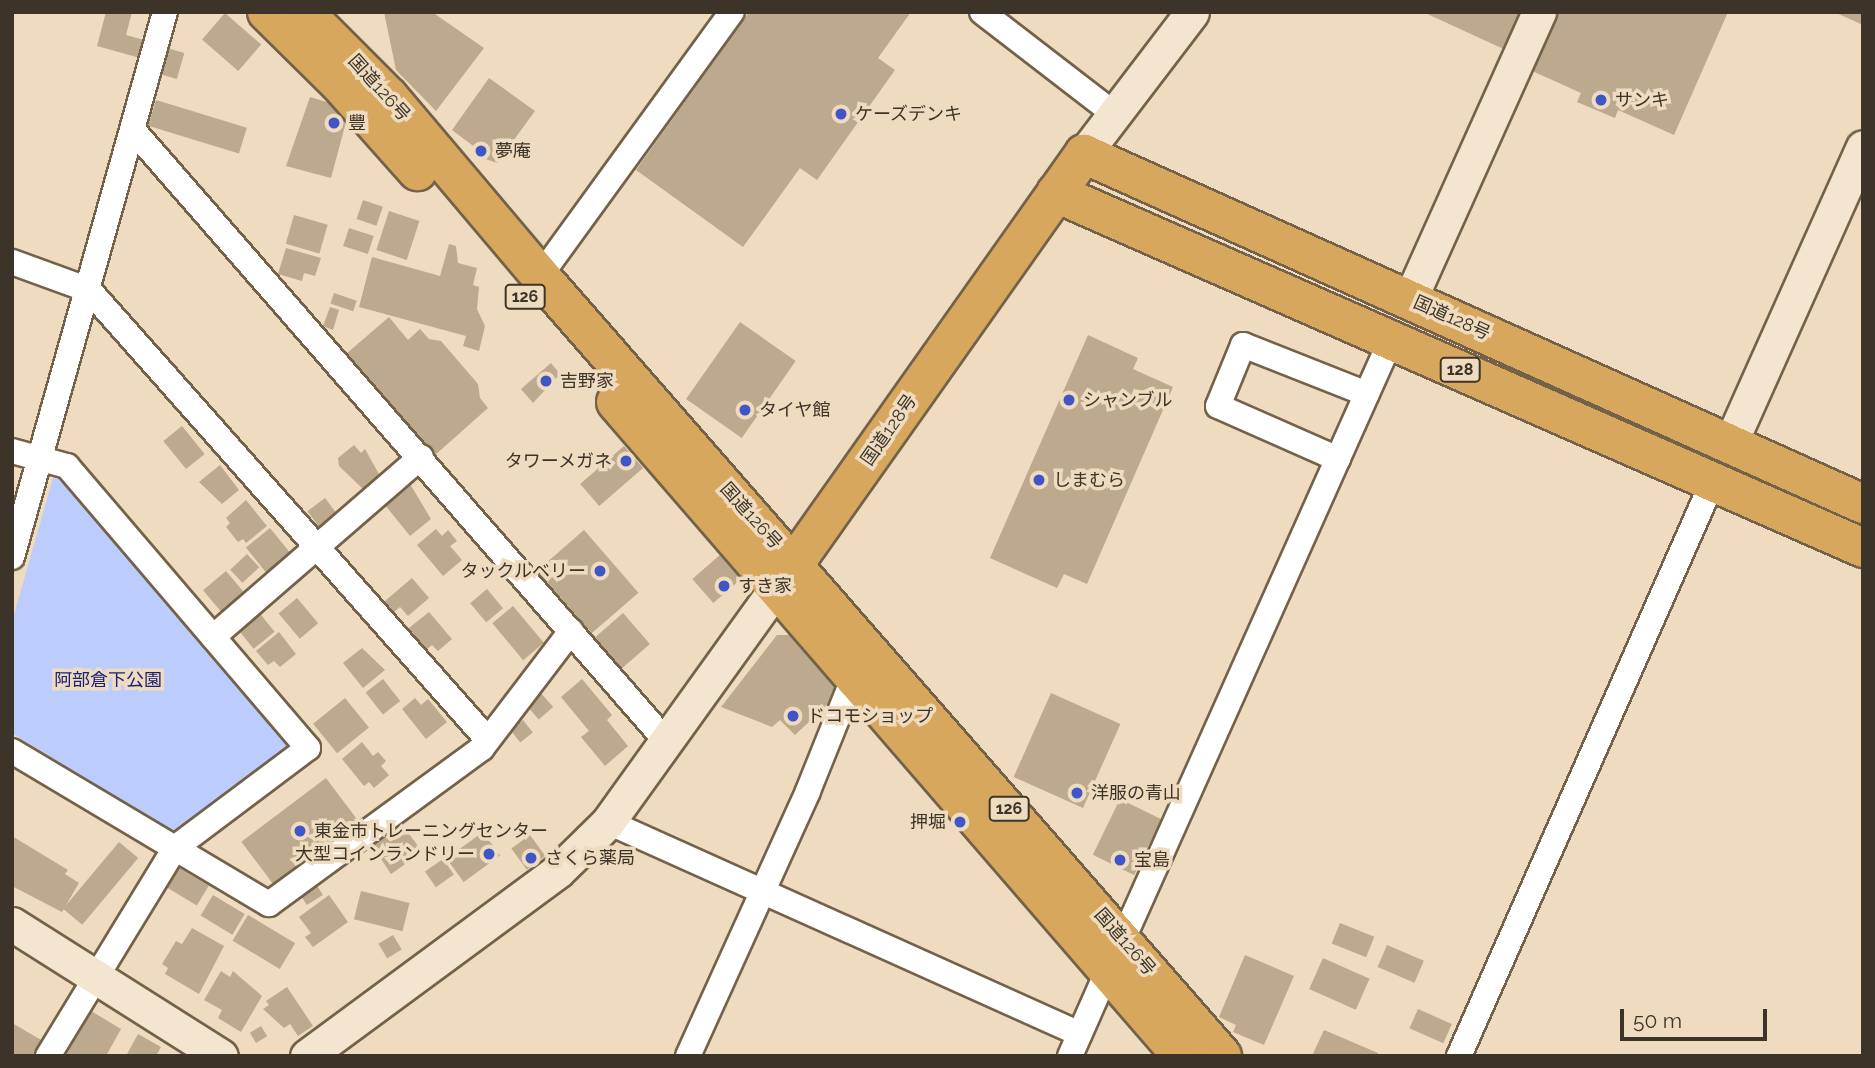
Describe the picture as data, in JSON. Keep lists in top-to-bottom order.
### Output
{
  "streets": {
    "highway": [
      "国道126号",
      "126",
      "国道128号",
      "128"
    ]
  },
  "crossings": [
    ["国道126号", "国道128号"],
    ["国道128号", "128"]
  ],
  "parks": ["阿部倉下公園"],
  "places": [
    "サンキ",
    "ケーズデンキ",
    "豐",
    "夢庵",
    "吉野家",
    "シャンブル",
    "タイヤ館",
    "タワーメガネ",
    "しまむら",
    "タックルベリー",
    "すき家",
    "ドコモショップ",
    "洋服の青山",
    "押堀",
    "東金市トレーニングセンター",
    "大型コインランドリー",
    "さくら薬局",
    "宝島"
  ],
  "scale_bar": "50 m"
}
